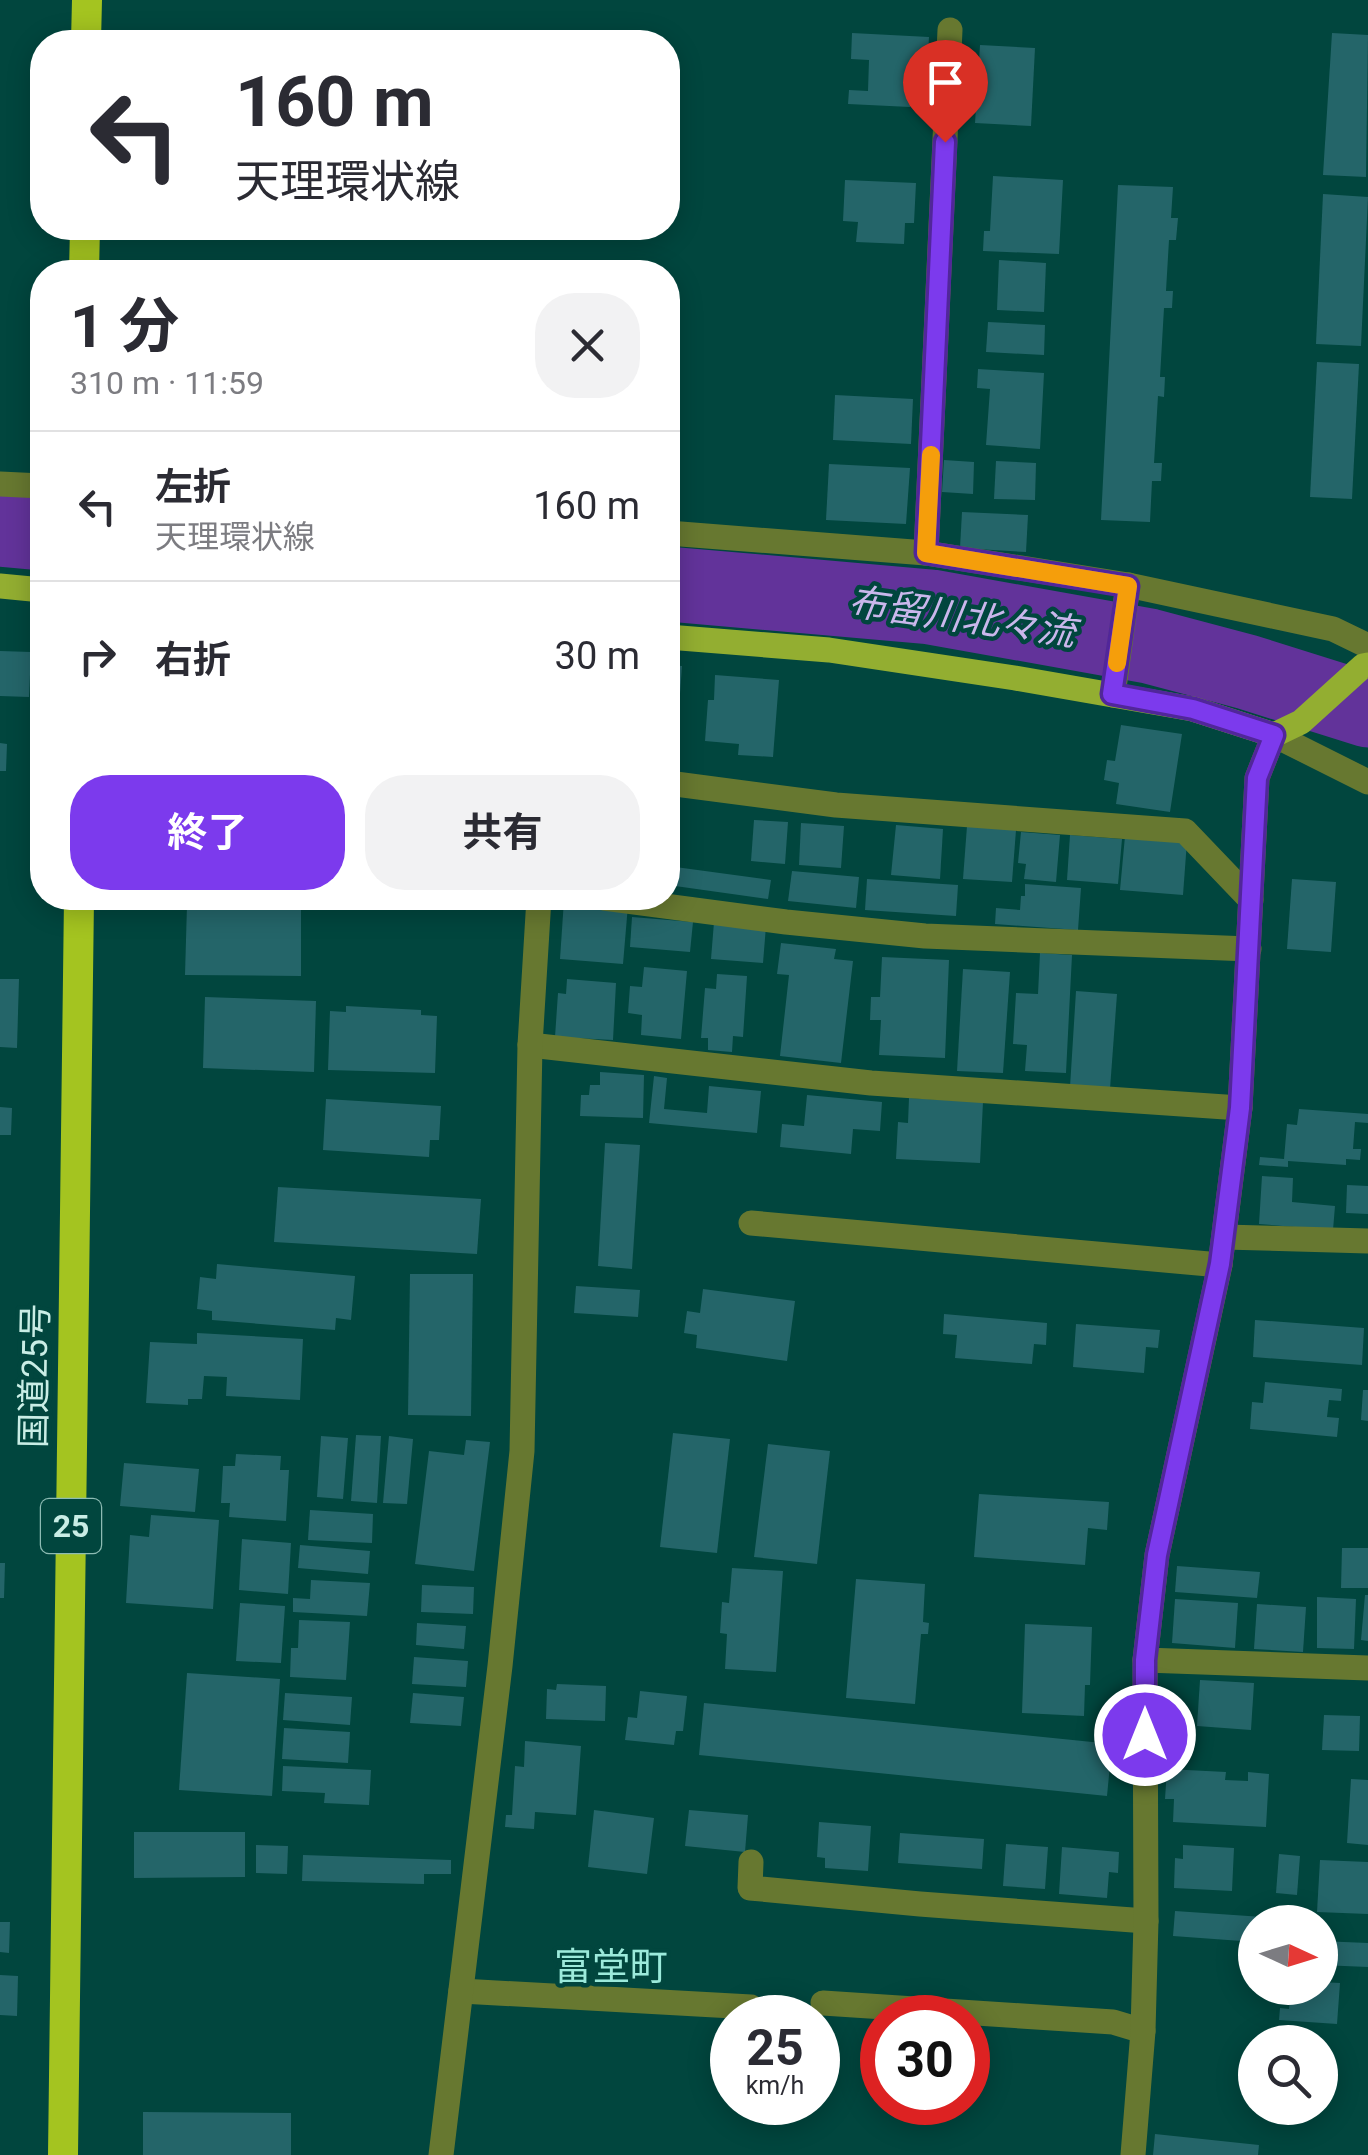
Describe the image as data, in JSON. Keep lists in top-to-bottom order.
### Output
{
  "streets": {
    "highway": ["国道25号", "25"]
  },
  "districts": ["富堂町"],
  "water": ["布留川北々流"],
  "north": "right",
  "page": {
    "turn": ["160 m", "天理環状線"],
    "heading": ["1 分", "310 m · 11:59"],
    "list": [
      {
        "name": "左折",
        "note": "天理環状線",
        "value": "160 m"
      },
      {
        "name": "右折",
        "value": "30 m"
      }
    ],
    "buttons": ["終了", "共有"],
    "speed": "25 km/h",
    "limit": "30"
  }
}
